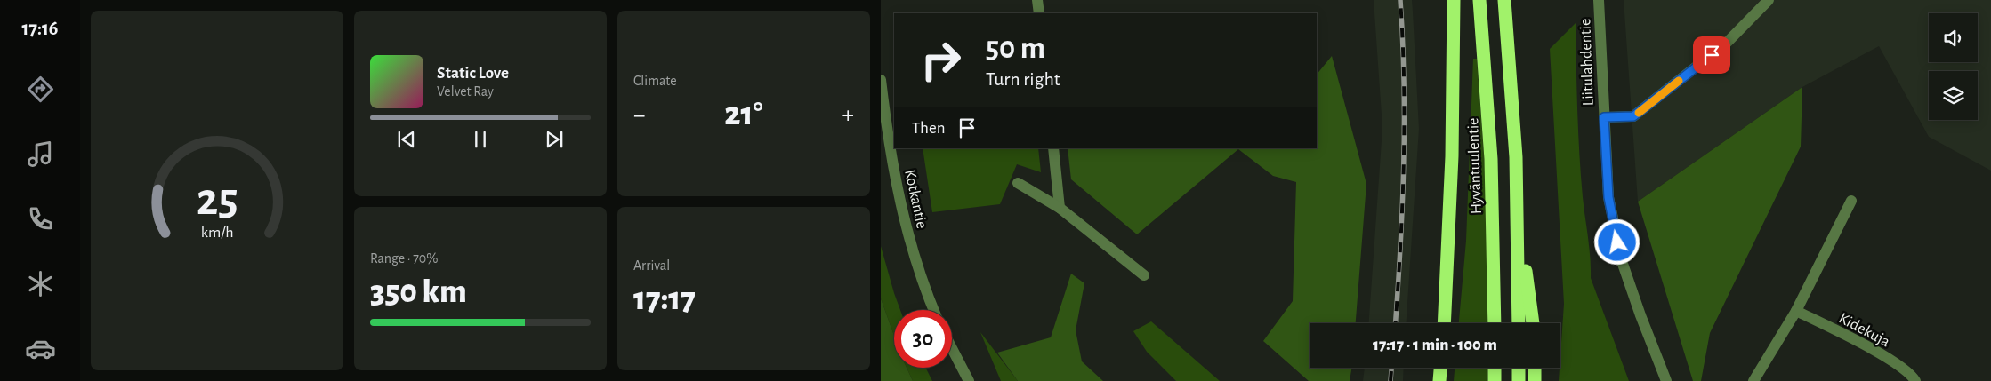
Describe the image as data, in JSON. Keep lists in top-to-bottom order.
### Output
{
  "streets": {
    "highway": ["Hyväntuulentie"],
    "street": ["Liitulahdentie", "Kotkantie", "Kidekuja"]
  },
  "page": {
    "tabs": "17:16",
    "tile": [
      "Climate",
      ["Range · 70%", "350 km"],
      ["Arrival", "17:17"]
    ],
    "turn": ["50 m", "Turn right"],
    "song": ["Static Love", "Velvet Ray"],
    "heat": ["−", "21°", "+"],
    "then": "Then",
    "limit": "30",
    "trip": "17:17 · 1 min · 100 m",
    "gauge": ["25", "km/h"]
  }
}
